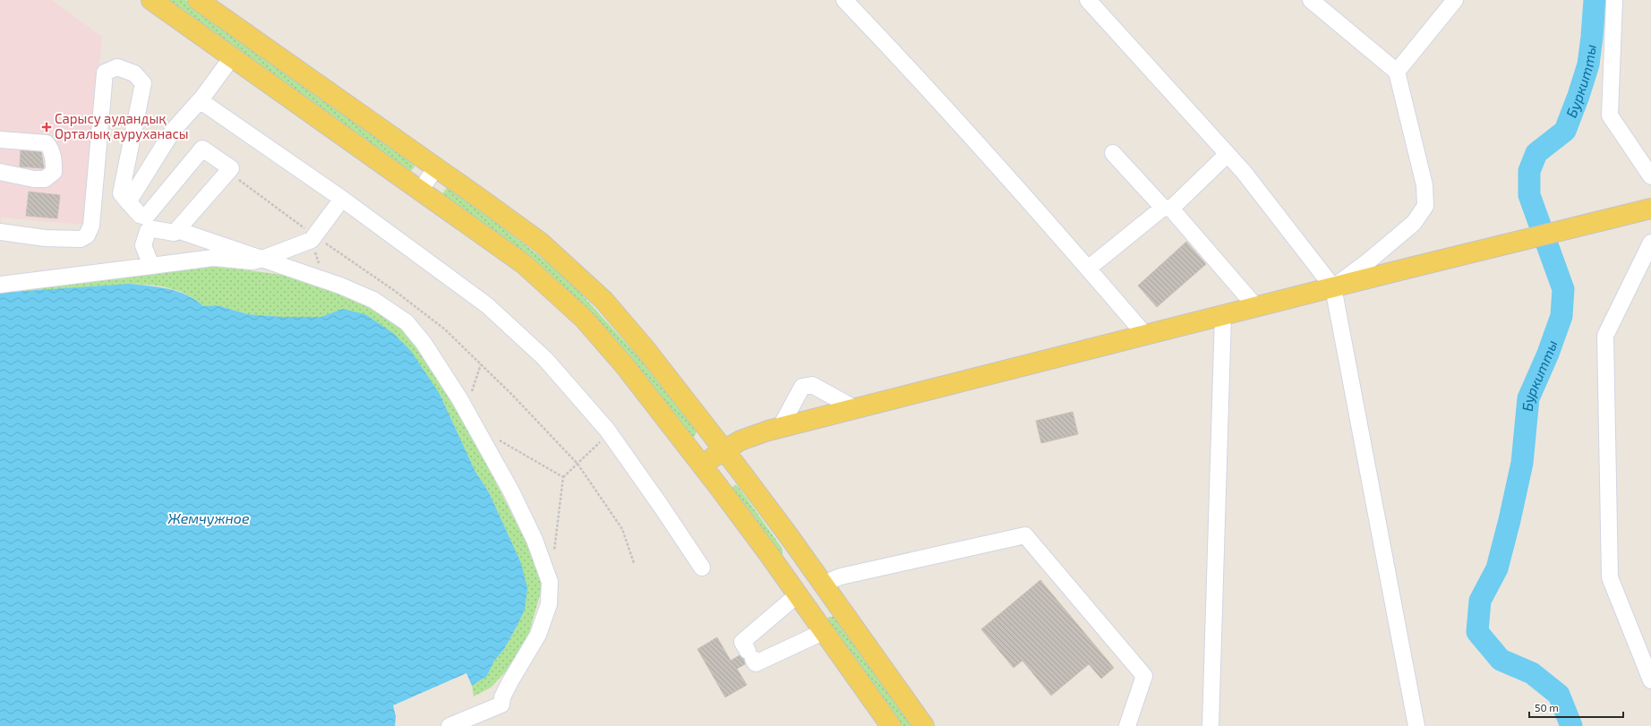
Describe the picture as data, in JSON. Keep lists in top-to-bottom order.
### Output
{
  "water": ["Буркитты", "Жемчужное"],
  "places": {
    "health": ["Сарысу аудандық Орталық ауруханасы"]
  },
  "scale_bar": "50 m"
}
